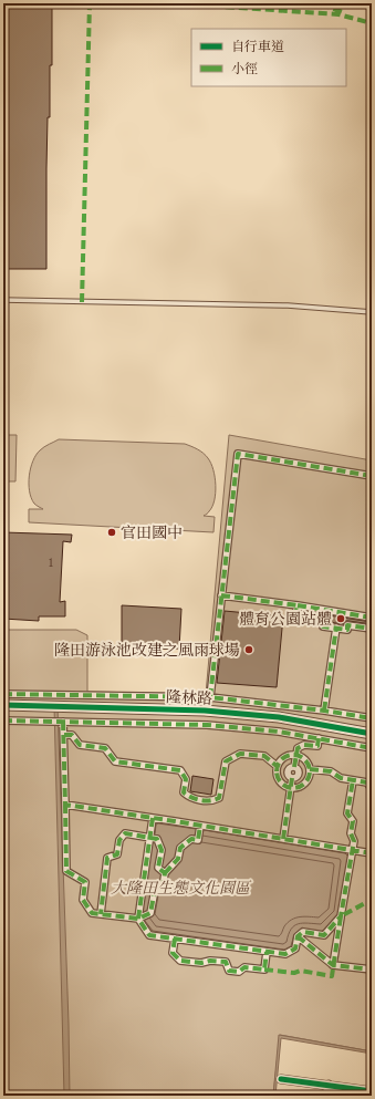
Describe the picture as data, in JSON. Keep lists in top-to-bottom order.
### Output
{
  "streets": {
    "street": ["隆林路"]
  },
  "parks": ["大隆田生態文化園區"],
  "places": ["官田國中", "體育公園站體", "隆田游泳池改建之風雨球場"],
  "house_numbers": ["1"],
  "legend": ["自行車道", "小徑"]
}
